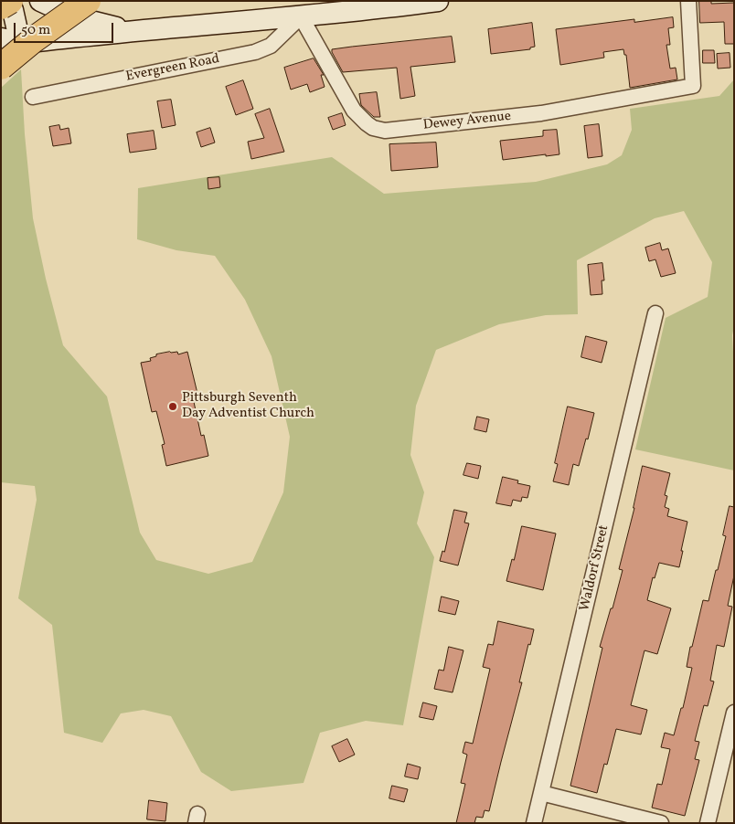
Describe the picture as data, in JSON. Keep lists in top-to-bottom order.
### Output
{
  "streets": {
    "street": ["Evergreen Road", "Dewey Avenue", "Waldorf Street"]
  },
  "crossings": [
    ["Evergreen Road", "Dewey Avenue"]
  ],
  "places": ["Pittsburgh Seventh Day Adventist Church"],
  "scale_bar": "50 m"
}
